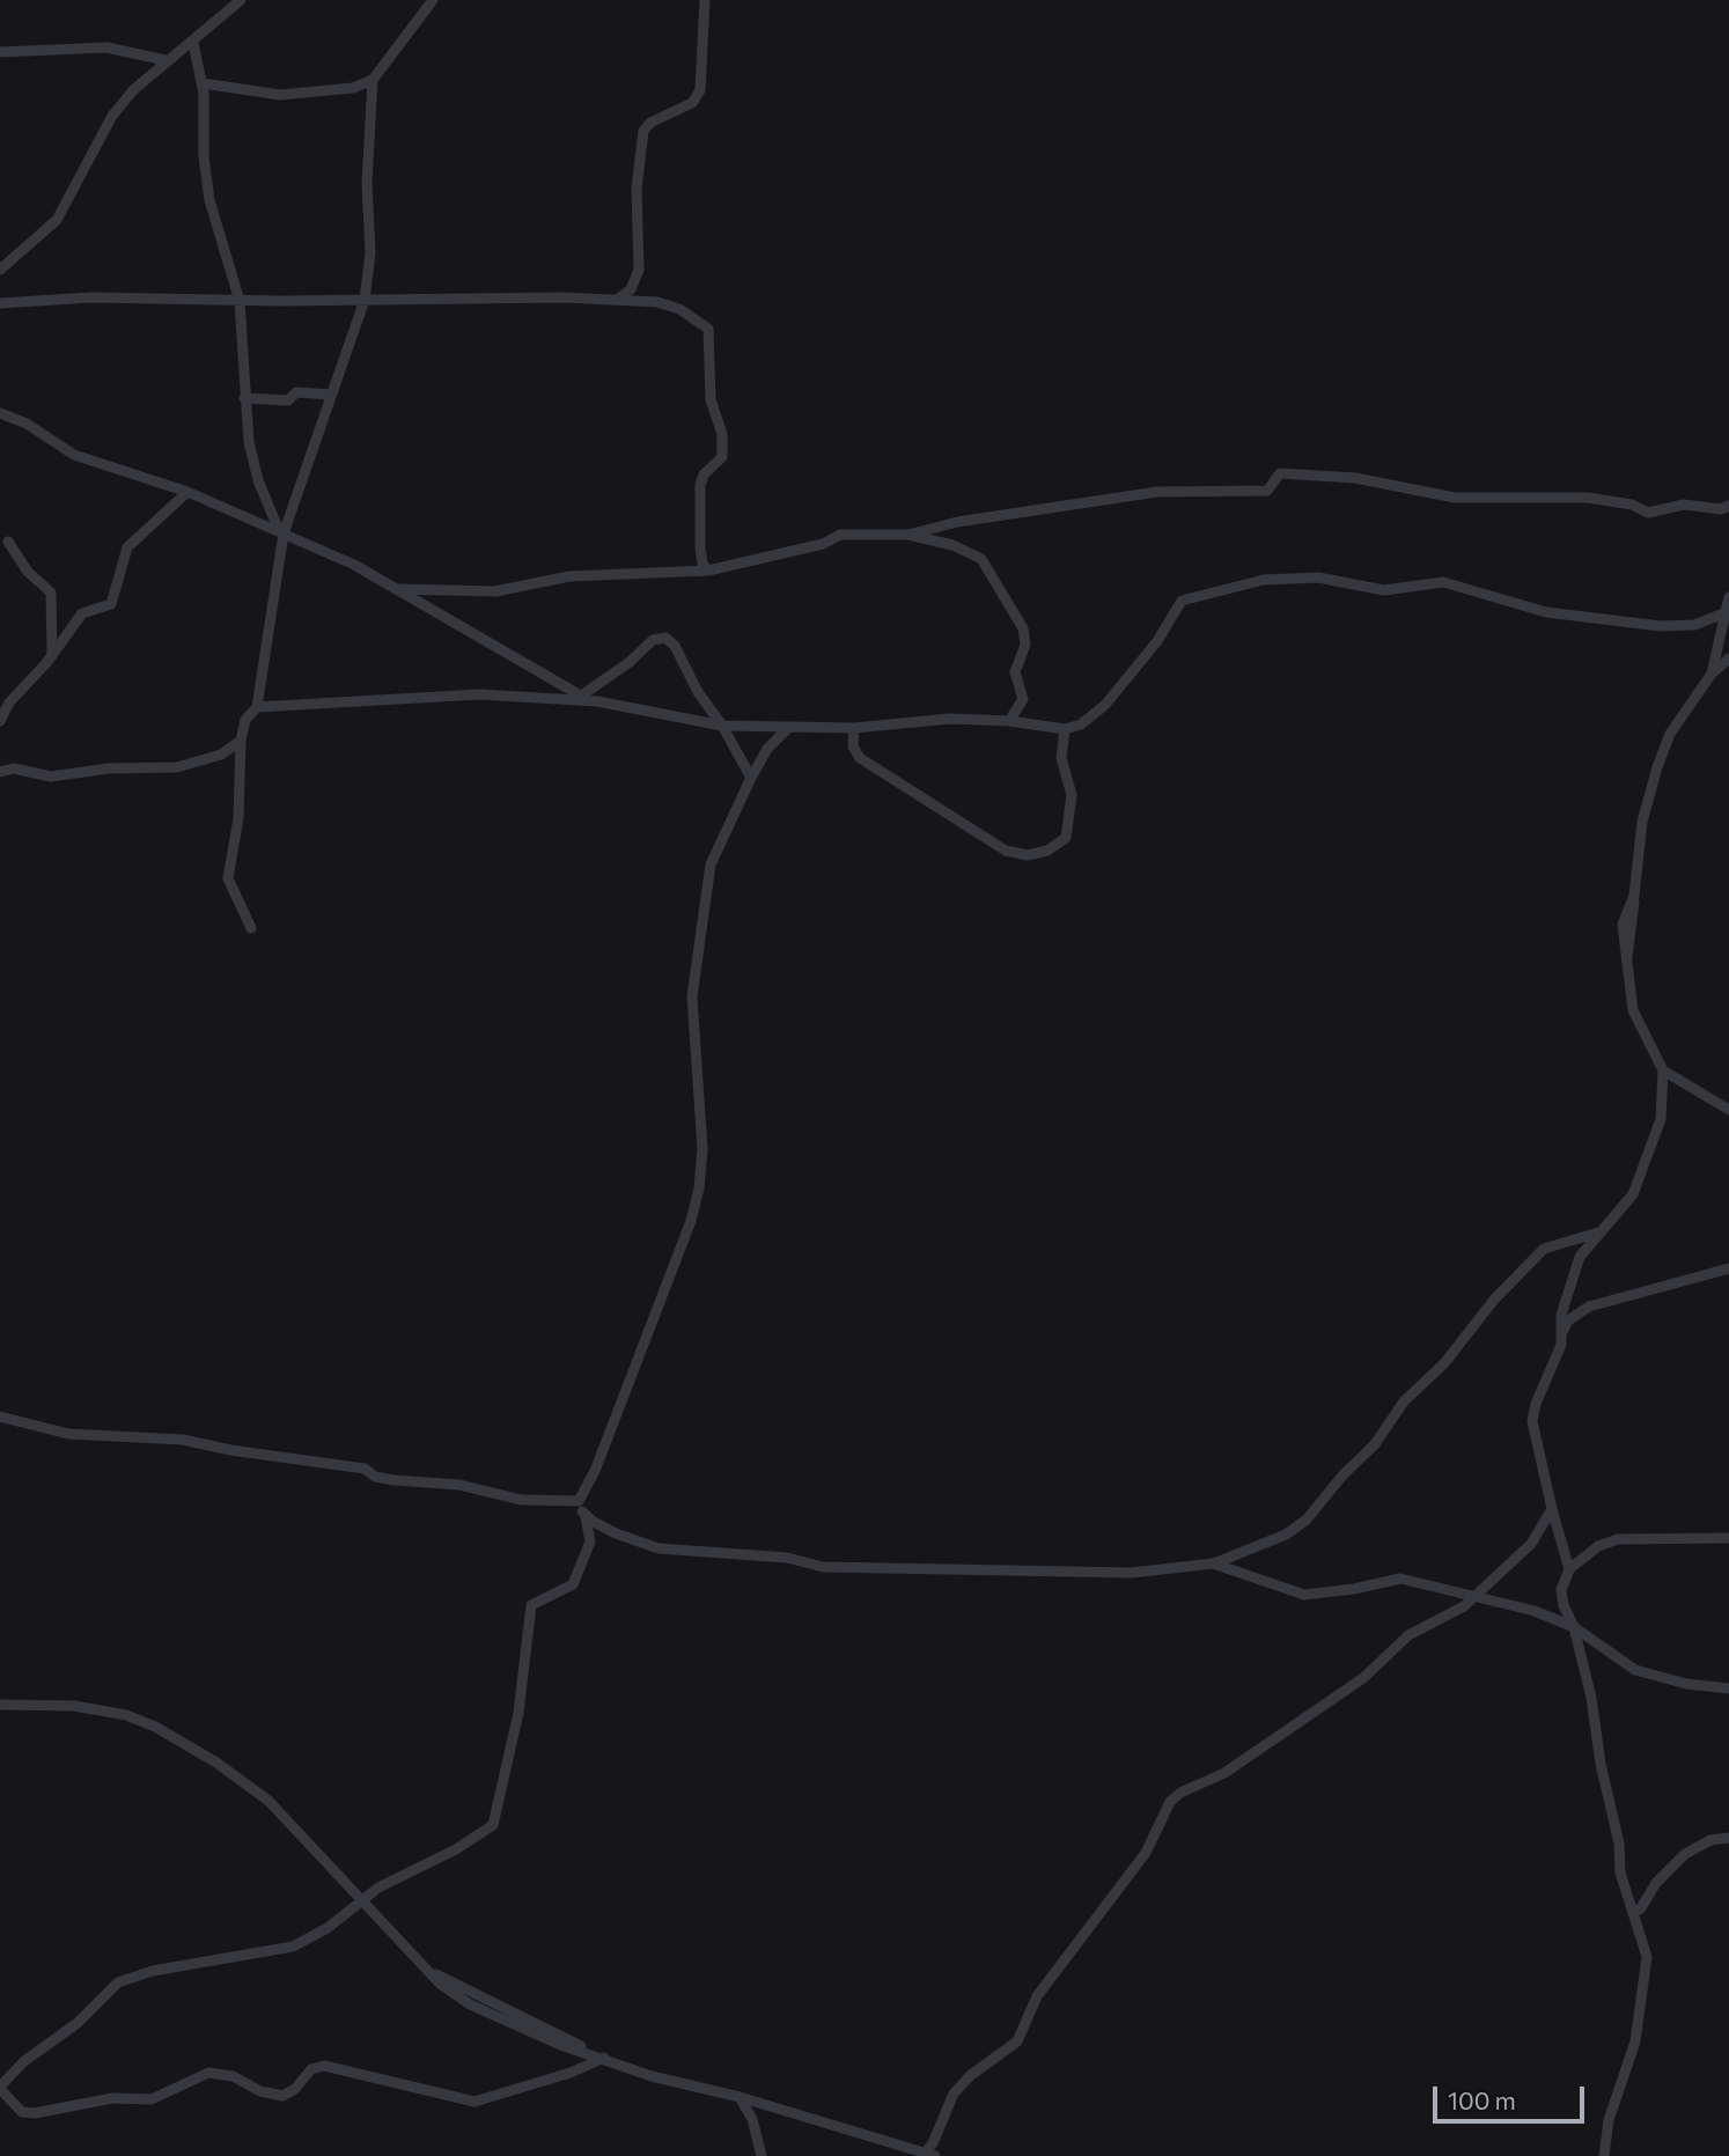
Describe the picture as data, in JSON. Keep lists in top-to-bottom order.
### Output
{
  "scale_bar": "100 m"
}
